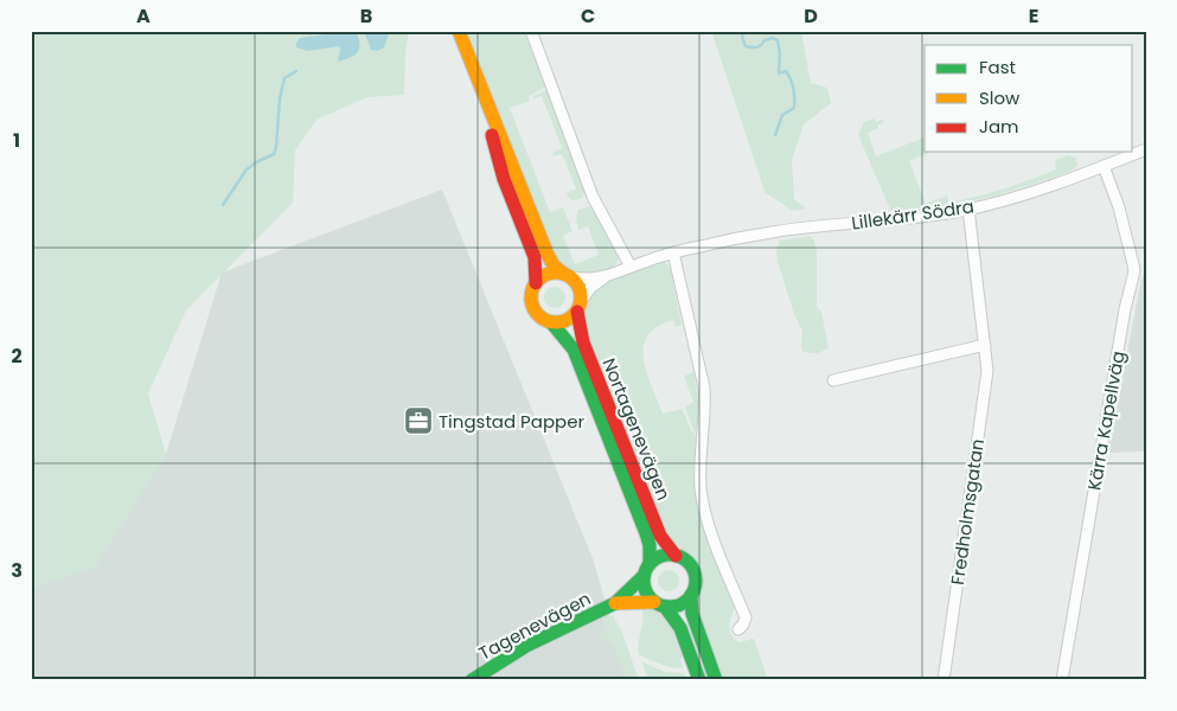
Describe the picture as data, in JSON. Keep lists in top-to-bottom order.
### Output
{
  "streets": {
    "street": [
      "Lillekärr Södra",
      "Kärra Kapellväg",
      "Nortagenevägen",
      "Fredholmsgatan",
      "Tagenevägen"
    ]
  },
  "crossings": [
    ["Lillekärr Södra", "Kärra Kapellväg"],
    ["Lillekärr Södra", "Nortagenevägen"],
    ["Lillekärr Södra", "Fredholmsgatan"],
    ["Nortagenevägen", "Tagenevägen"]
  ],
  "places": {
    "office": ["Tingstad Papper"]
  },
  "legend": ["Fast", "Slow", "Jam"],
  "grid": {
    "columns": [
      "A",
      "B",
      "C",
      "D",
      "E"
    ],
    "rows": ["1", "2", "3"]
  }
}
